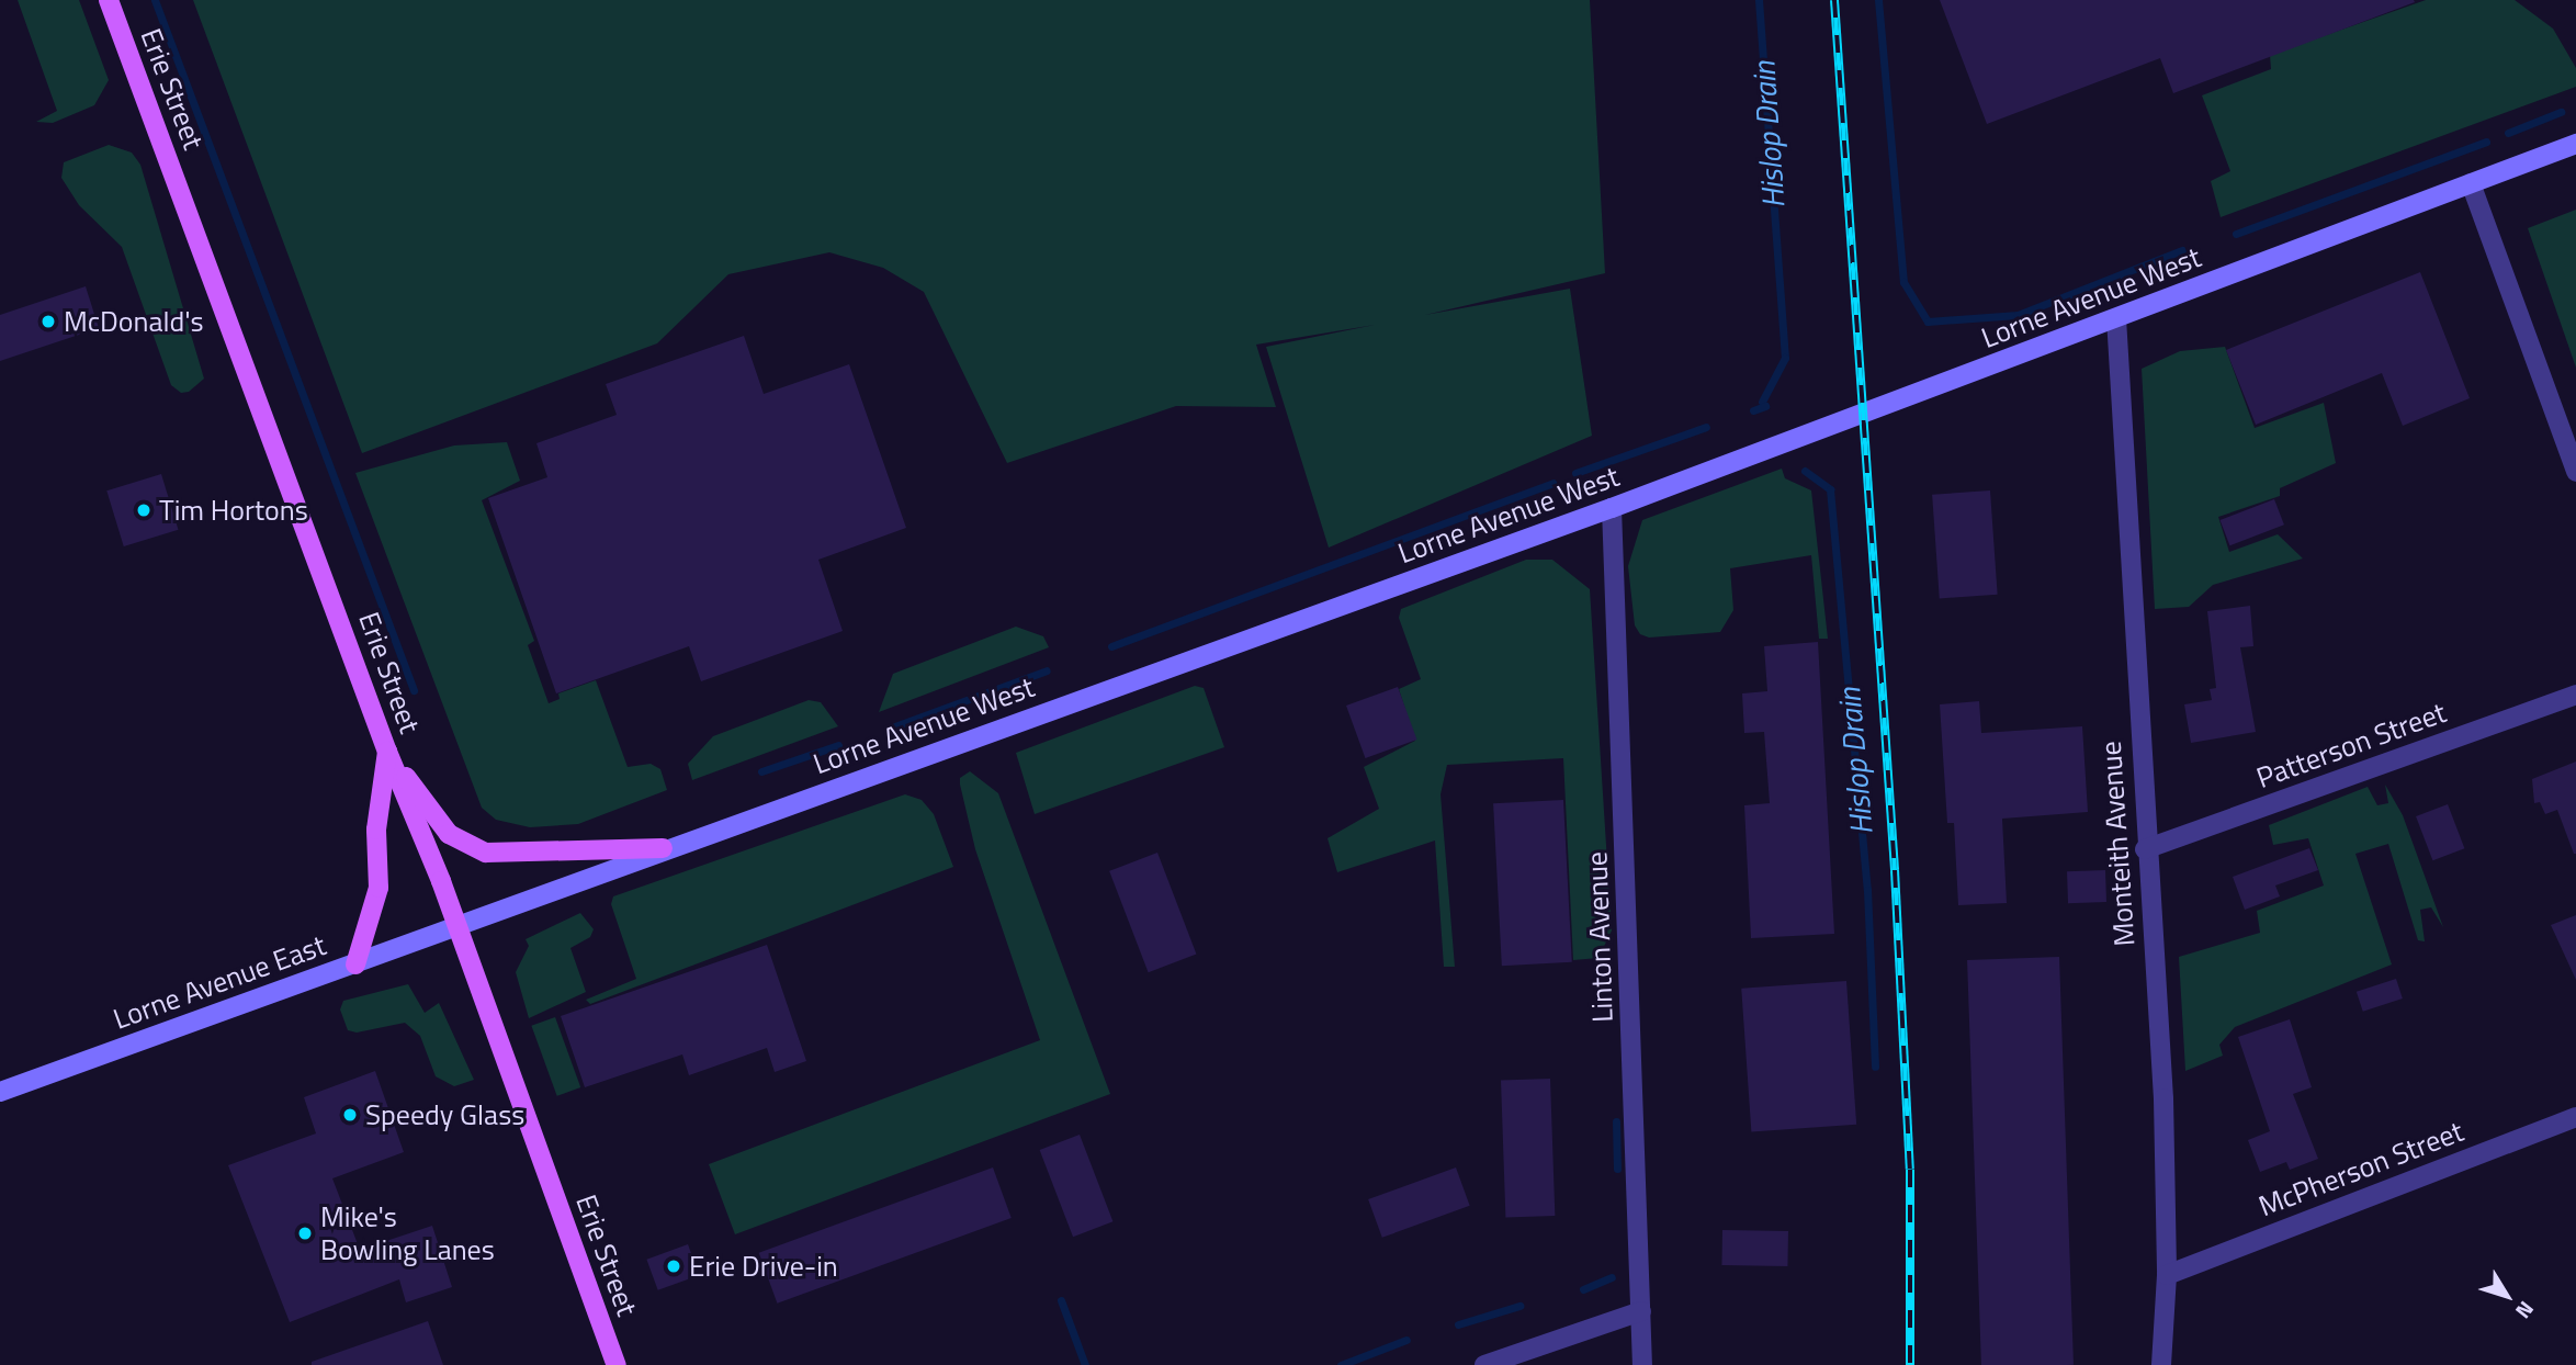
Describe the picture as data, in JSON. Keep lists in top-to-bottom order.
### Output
{
  "streets": {
    "main road": ["Erie Street", "Lorne Avenue West", "Lorne Avenue East"],
    "street": [
      "Patterson Street",
      "Monteith Avenue",
      "Linton Avenue",
      "McPherson Street"
    ]
  },
  "crossings": [
    ["Erie Street", "Lorne Avenue West"],
    ["Erie Street", "Lorne Avenue East"],
    ["Lorne Avenue West", "Monteith Avenue"],
    ["Lorne Avenue West", "Linton Avenue"],
    ["Lorne Avenue West", "Lorne Avenue East"],
    ["Patterson Street", "Monteith Avenue"],
    ["Monteith Avenue", "McPherson Street"]
  ],
  "water": ["Hislop Drain"],
  "places": [
    "McDonald's",
    "Tim Hortons",
    "Speedy Glass",
    "Mike's Bowling Lanes",
    "Erie Drive-in"
  ],
  "north": "bottom right"
}
